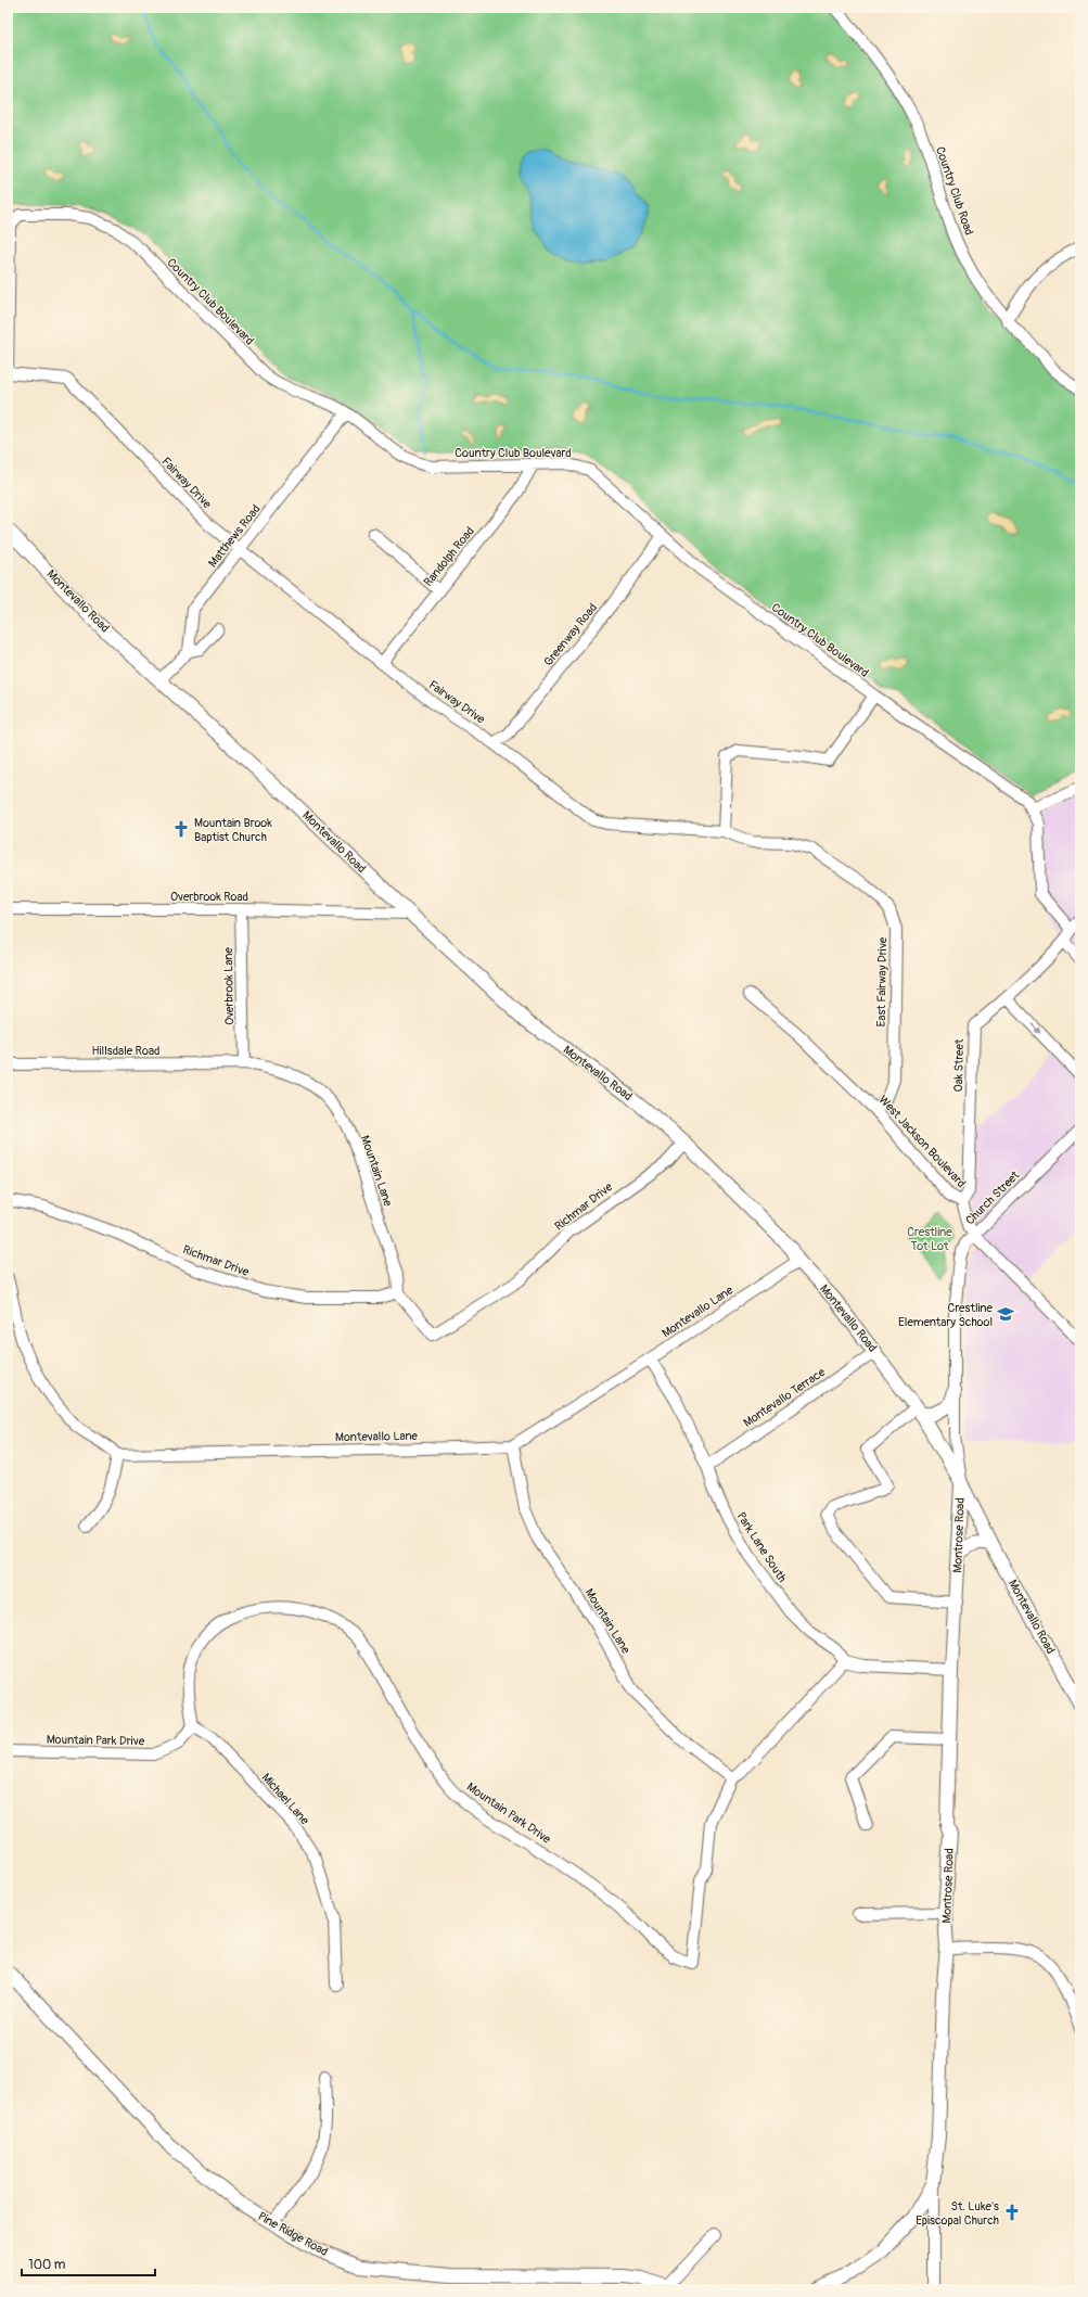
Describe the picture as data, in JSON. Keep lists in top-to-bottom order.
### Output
{
  "streets": {
    "main road": ["Montevallo Road", "Montrose Road", "Pine Ridge Road"],
    "street": [
      "Country Club Road",
      "Country Club Boulevard",
      "Fairway Drive",
      "Matthews Road",
      "Randolph Road",
      "Greenway Road",
      "Overbrook Road",
      "East Fairway Drive",
      "Overbrook Lane",
      "Hillsdale Road",
      "Oak Street",
      "West Jackson Boulevard",
      "Mountain Lane",
      "Church Street",
      "Richmar Drive",
      "Montevallo Lane",
      "Montevallo Terrace",
      "Park Lane South",
      "Mountain Park Drive",
      "Michael Lane"
    ]
  },
  "crossings": [
    ["Country Club Boulevard", "Fairway Drive"],
    ["Country Club Boulevard", "Matthews Road"],
    ["Country Club Boulevard", "Randolph Road"],
    ["Country Club Boulevard", "Greenway Road"],
    ["Country Club Boulevard", "Oak Street"],
    ["Fairway Drive", "Matthews Road"],
    ["Fairway Drive", "Randolph Road"],
    ["Fairway Drive", "Greenway Road"],
    ["Fairway Drive", "East Fairway Drive"],
    ["Montevallo Road", "Overbrook Road"],
    ["Montevallo Road", "Church Street"],
    ["Montevallo Road", "Richmar Drive"],
    ["Montevallo Road", "Montevallo Lane"],
    ["Montevallo Road", "Montevallo Terrace"],
    ["Montevallo Road", "Montrose Road"],
    ["Overbrook Road", "Overbrook Lane"],
    ["East Fairway Drive", "West Jackson Boulevard"],
    ["Overbrook Lane", "Hillsdale Road"],
    ["Overbrook Lane", "Mountain Lane"],
    ["Hillsdale Road", "Mountain Lane"],
    ["Oak Street", "West Jackson Boulevard"],
    ["West Jackson Boulevard", "Church Street"],
    ["Mountain Lane", "Richmar Drive"],
    ["Mountain Lane", "Montevallo Lane"],
    ["Mountain Lane", "Mountain Park Drive"],
    ["Church Street", "Montrose Road"],
    ["Montevallo Lane", "Park Lane South"],
    ["Montevallo Terrace", "Park Lane South"],
    ["Park Lane South", "Mountain Park Drive"],
    ["Mountain Park Drive", "Michael Lane"]
  ],
  "parks": ["Crestline Tot Lot"],
  "places": {
    "church": ["Mountain Brook Baptist Church", "St. Luke's Episcopal Church"],
    "school or university": ["Crestline Elementary School"]
  },
  "scale_bar": "100 m"
}
